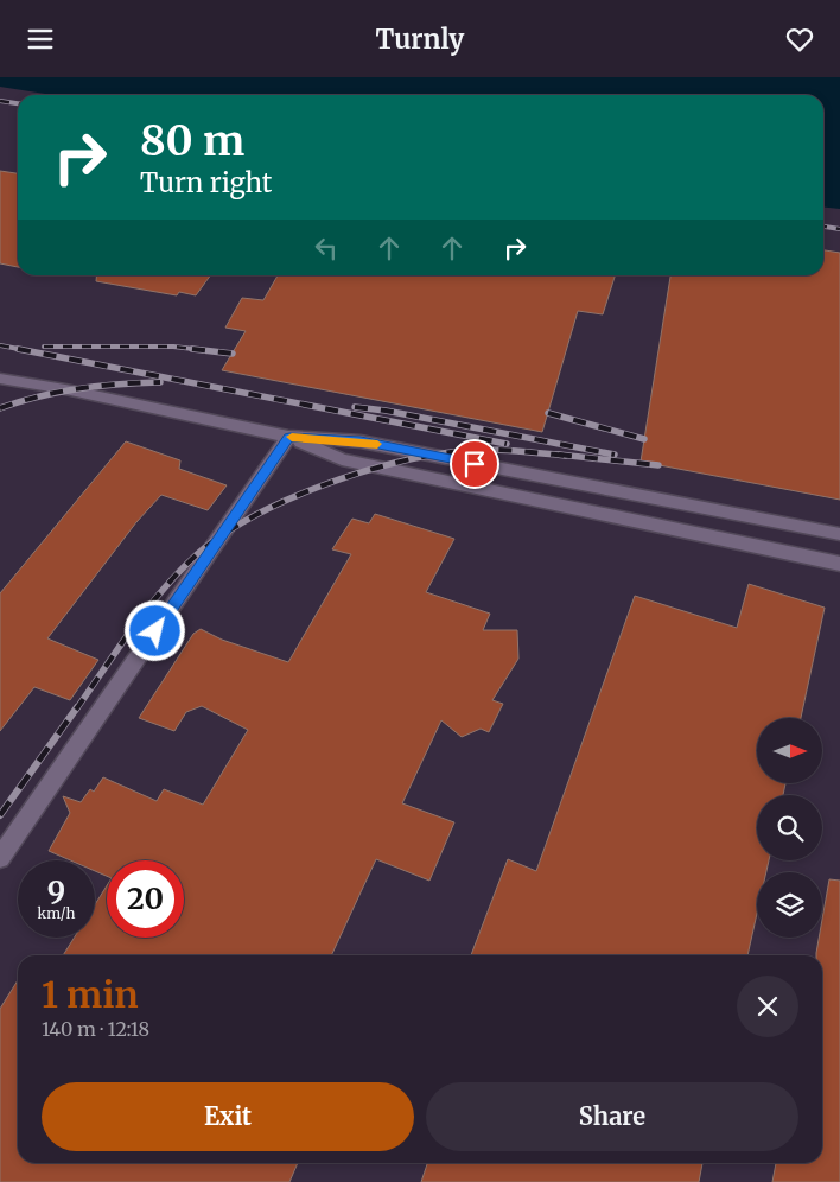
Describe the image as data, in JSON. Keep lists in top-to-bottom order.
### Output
{
  "north": "right",
  "page": {
    "header": "Turnly",
    "turn": ["80 m", "Turn right"],
    "speed": "9 km/h",
    "limit": "20",
    "heading": ["1 min", "140 m · 12:18"],
    "buttons": ["Exit", "Share"]
  }
}
